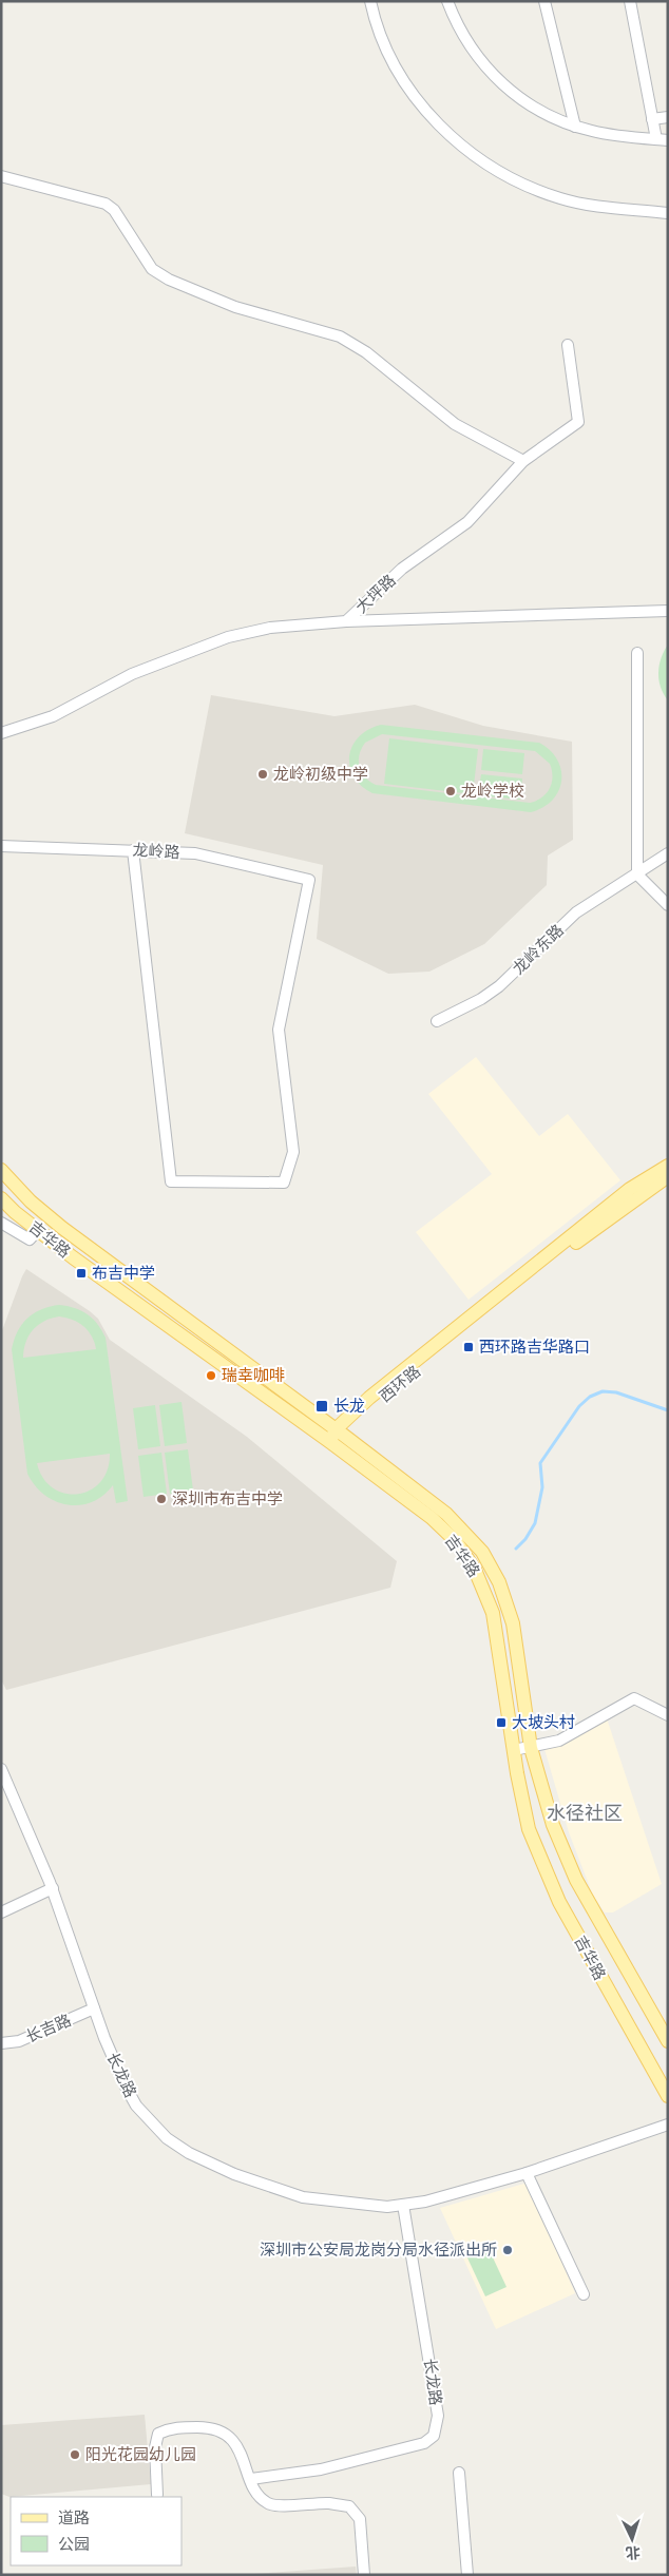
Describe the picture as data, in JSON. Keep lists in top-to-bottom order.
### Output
{
  "streets": {
    "main road": ["吉华路", "西环路"],
    "street": [
      "大坪路",
      "龙岭路",
      "龙岭东路",
      "长吉路",
      "长龙路"
    ]
  },
  "crossings": [
    ["吉华路", "西环路"],
    ["长吉路", "长龙路"]
  ],
  "districts": ["水径社区"],
  "places": {
    "other": [
      "龙岭初级中学",
      "龙岭学校",
      "瑞幸咖啡",
      "深圳市布吉中学",
      "深圳市公安局龙岗分局水径派出所",
      "阳光花园幼儿园"
    ],
    "transit": [
      "布吉中学",
      "西环路吉华路口",
      "长龙",
      "大坡头村"
    ]
  },
  "legend": ["道路", "公园"],
  "north": "bottom"
}
